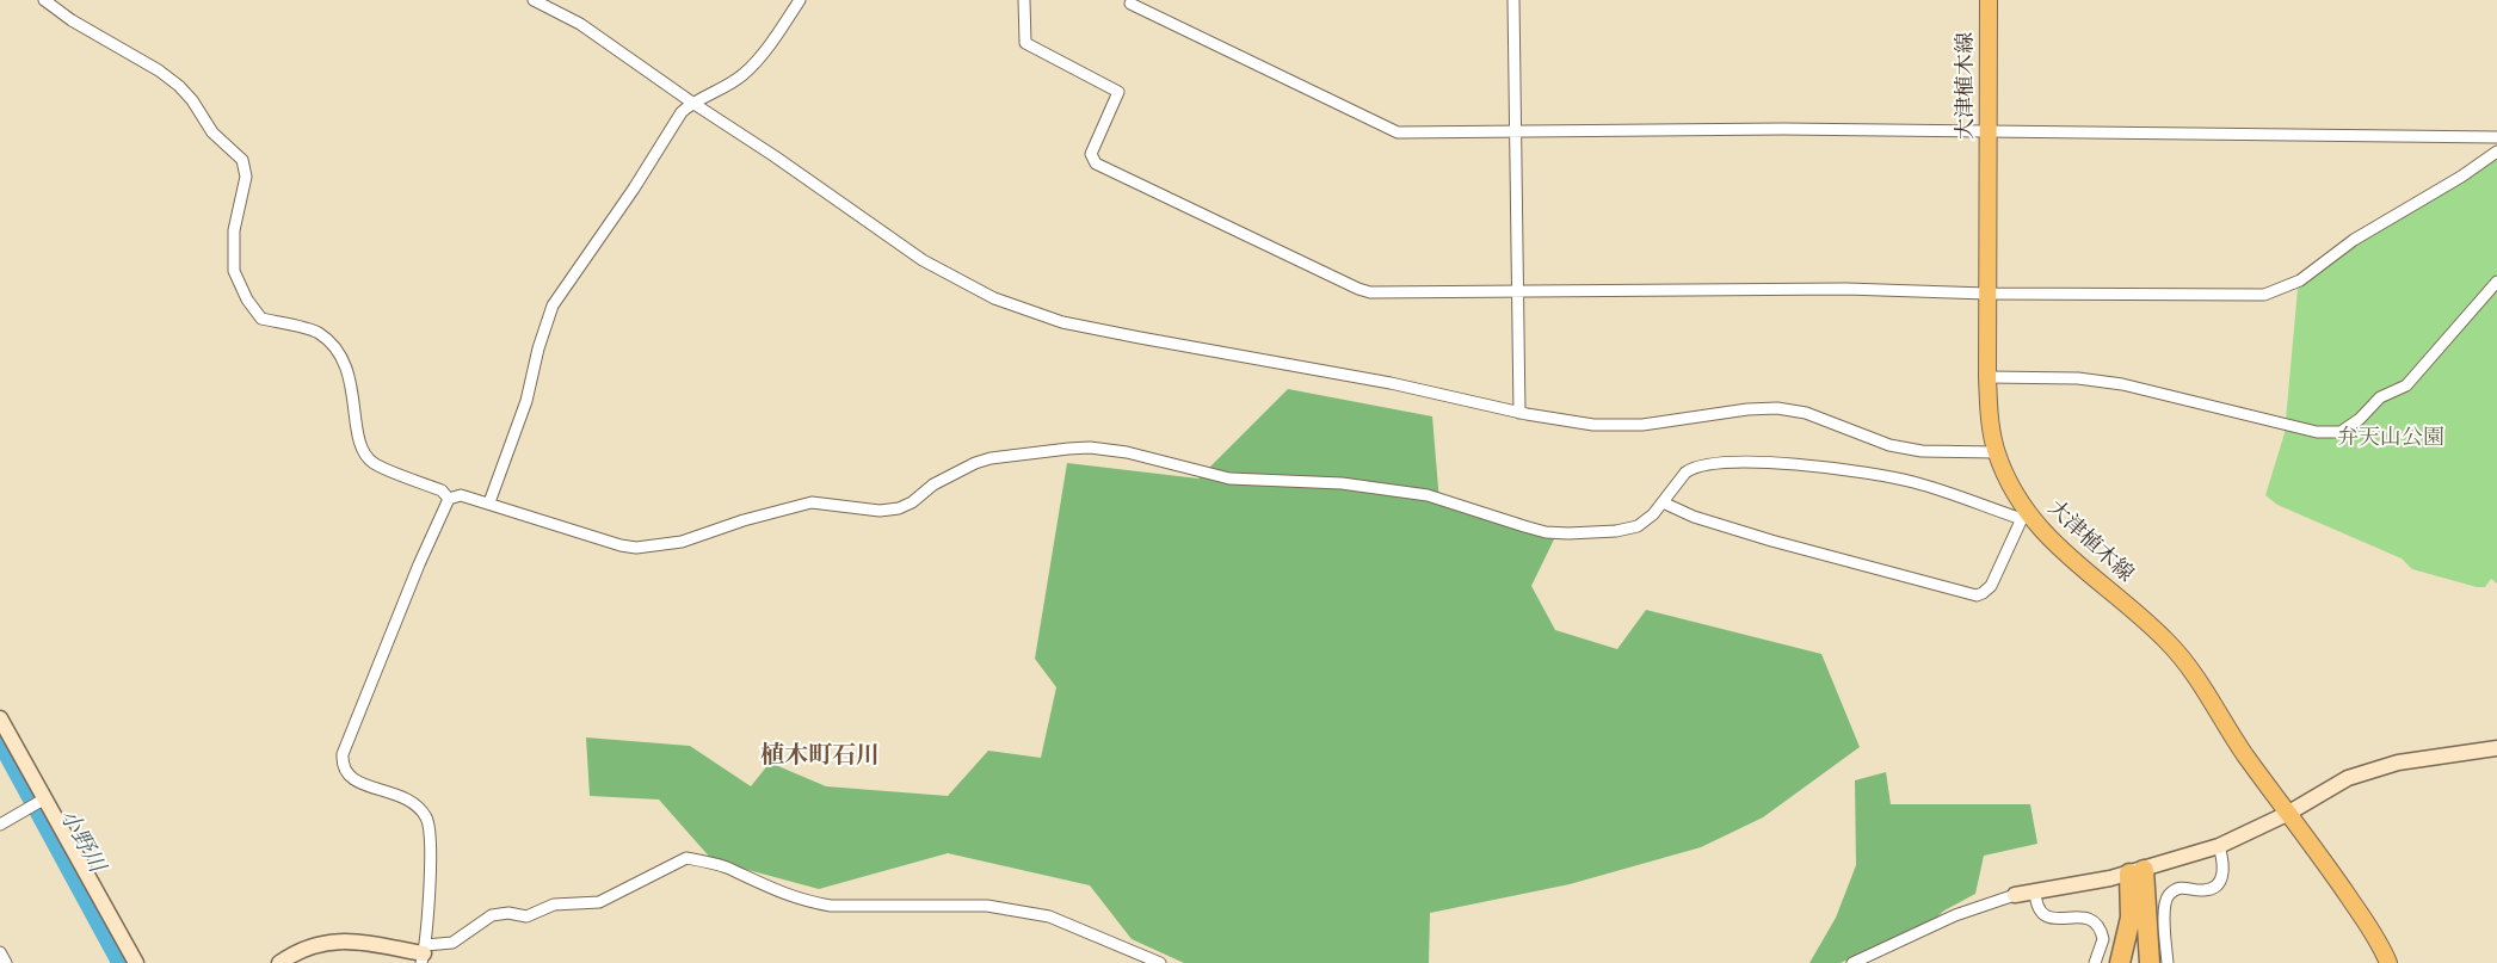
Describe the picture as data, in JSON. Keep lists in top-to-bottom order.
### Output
{
  "streets": {
    "main road": ["大津植木線"]
  },
  "districts": ["植木町石川"],
  "water": ["小野川"],
  "parks": ["弁天山公園"]
}
